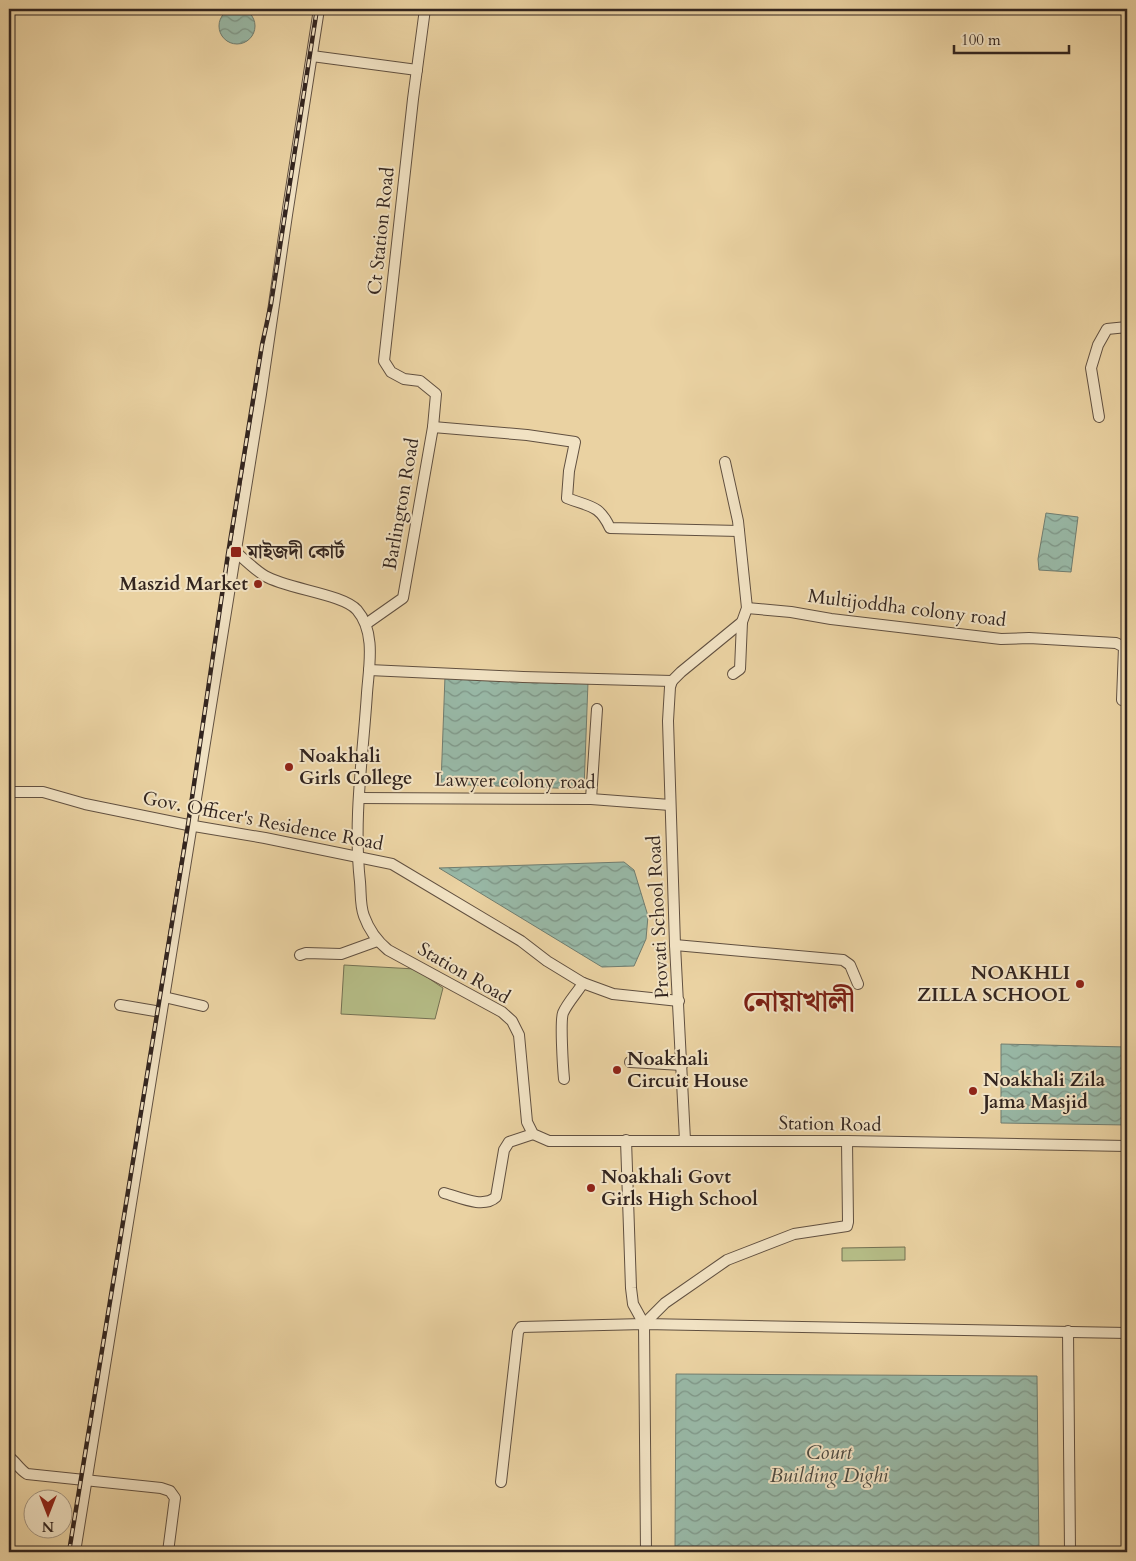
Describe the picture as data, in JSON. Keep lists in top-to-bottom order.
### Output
{
  "streets": {
    "street": [
      "Ct Station Road",
      "Barlington Road",
      "Multijoddha colony road",
      "Lawyer colony road",
      "Gov. Officer's Residence Road",
      "Provati School Road",
      "Station Road"
    ]
  },
  "crossings": [
    ["Ct Station Road", "Barlington Road"],
    ["Barlington Road", "Station Road"],
    ["Lawyer colony road", "Provati School Road"],
    ["Lawyer colony road", "Station Road"],
    ["Gov. Officer's Residence Road", "Provati School Road"],
    ["Gov. Officer's Residence Road", "Station Road"],
    ["Provati School Road", "Station Road"]
  ],
  "districts": ["নোয়াখালী"],
  "water": ["Court Building Dighi"],
  "places": {
    "transit": ["মাইজদী কোর্ট"],
    "other": [
      "Maszid Market",
      "Noakhali Girls College",
      "NOAKHLI ZILLA SCHOOL",
      "Noakhali Circuit House",
      "Noakhali Zila Jama Masjid",
      "Noakhali Govt Girls High School"
    ]
  },
  "scale_bar": "100 m",
  "north": "bottom"
}
